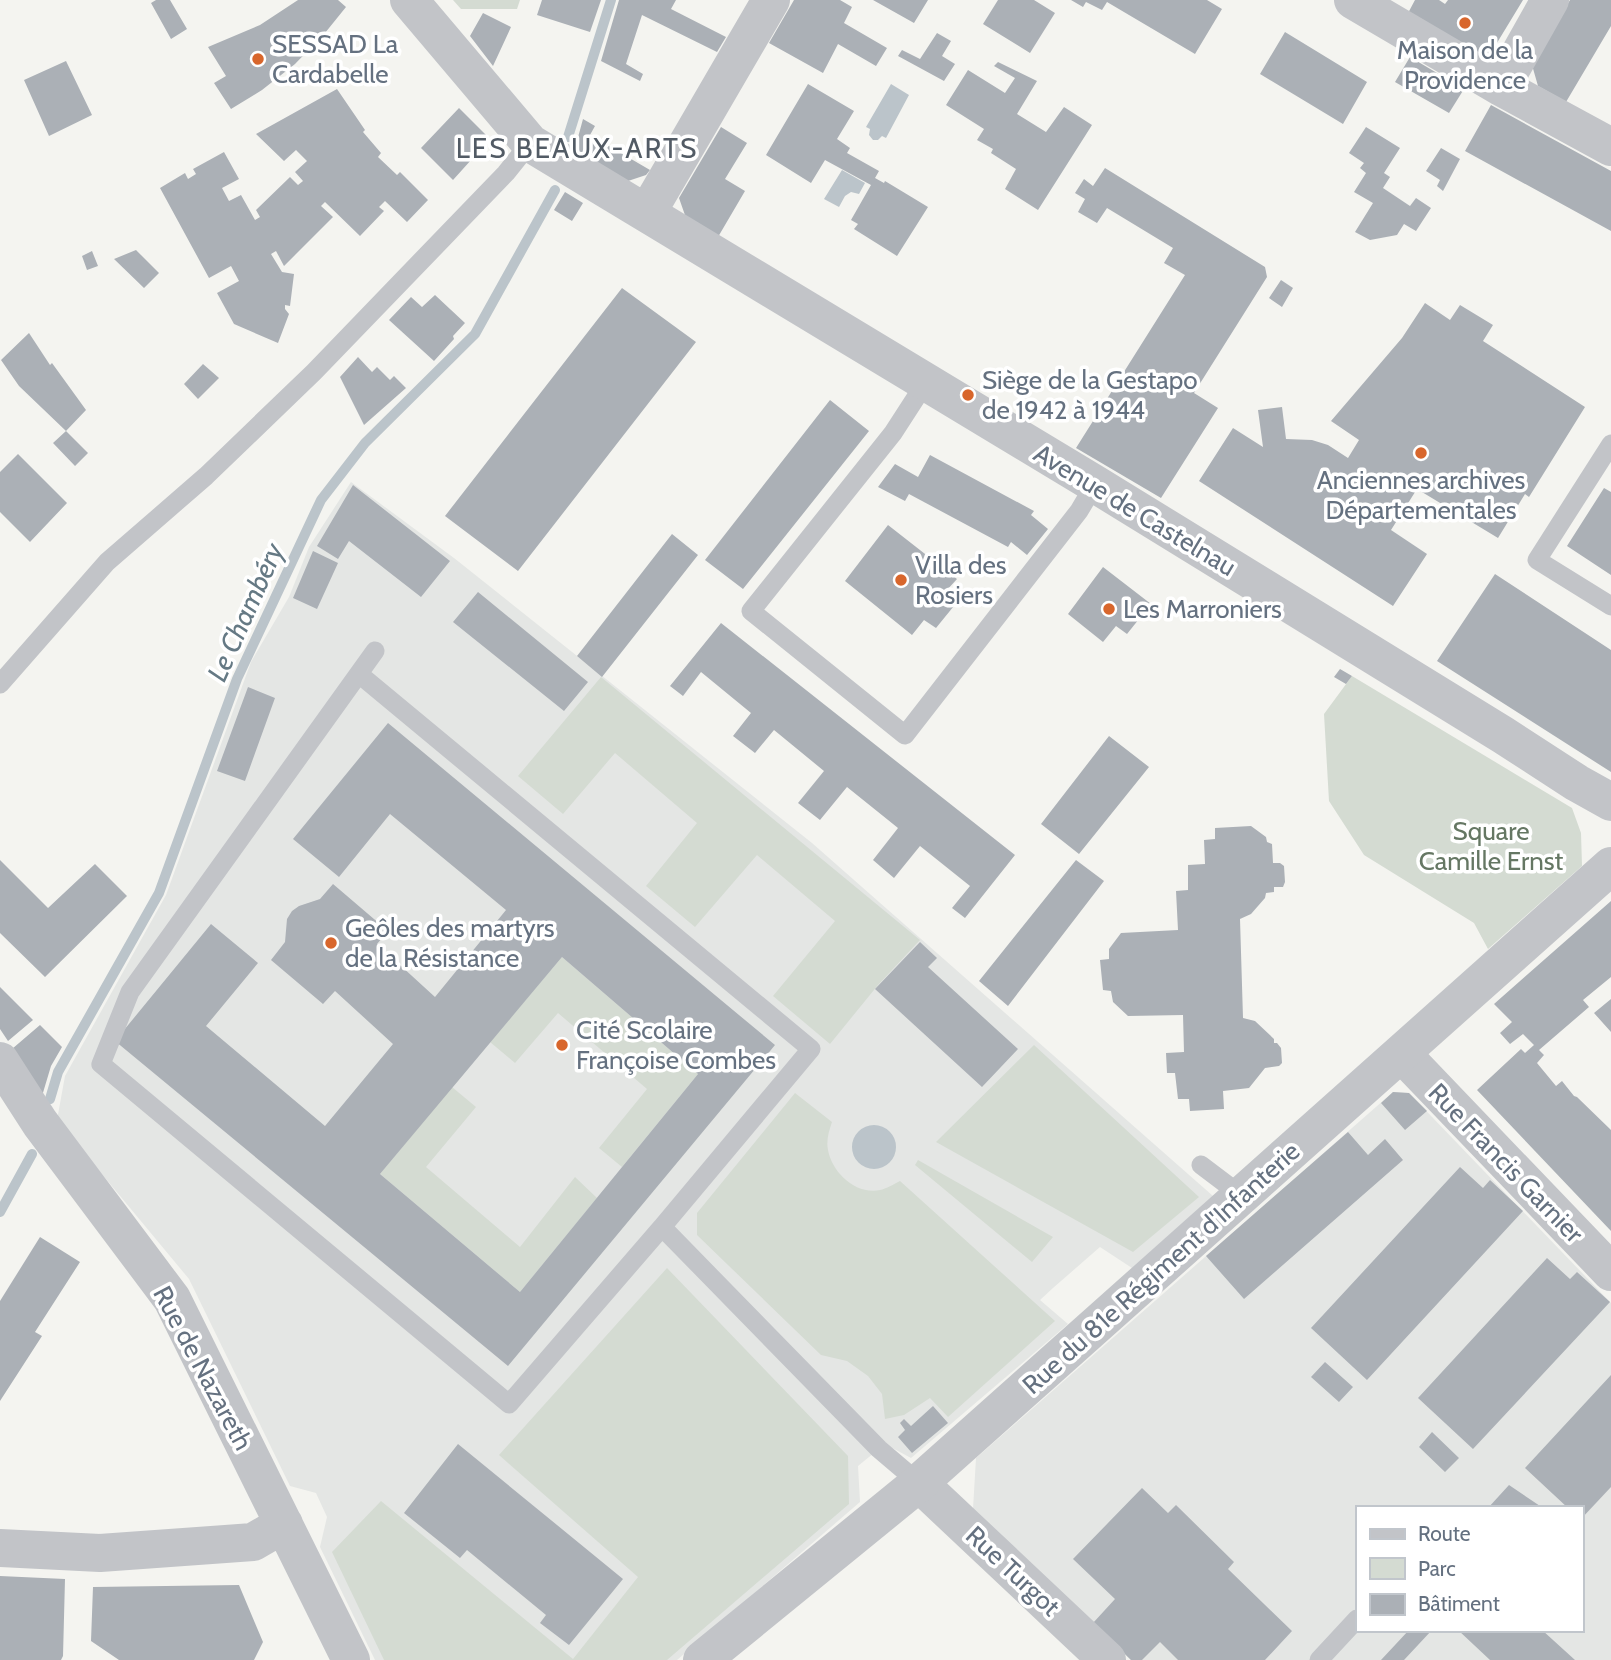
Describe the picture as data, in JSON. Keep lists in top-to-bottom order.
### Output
{
  "streets": {
    "street": [
      "Avenue de Castelnau",
      "Rue Francis Garnier",
      "Rue du 81e Régiment d'Infanterie",
      "Rue de Nazareth",
      "Rue Turgot"
    ]
  },
  "crossings": [
    ["Rue Francis Garnier", "Rue du 81e Régiment d'Infanterie"],
    ["Rue du 81e Régiment d'Infanterie", "Rue Turgot"]
  ],
  "districts": ["LES BEAUX-ARTS"],
  "water": ["Le Chambéry"],
  "parks": ["Square Camille Ernst"],
  "places": [
    "Maison de la Providence",
    "SESSAD La Cardabelle",
    "Siège de la Gestapo de 1942 à 1944",
    "Anciennes archives Départementales",
    "Villa des Rosiers",
    "Les Marroniers",
    "Geôles des martyrs de la Résistance",
    "Cité Scolaire Françoise Combes"
  ],
  "legend": ["Route", "Parc", "Bâtiment"]
}
